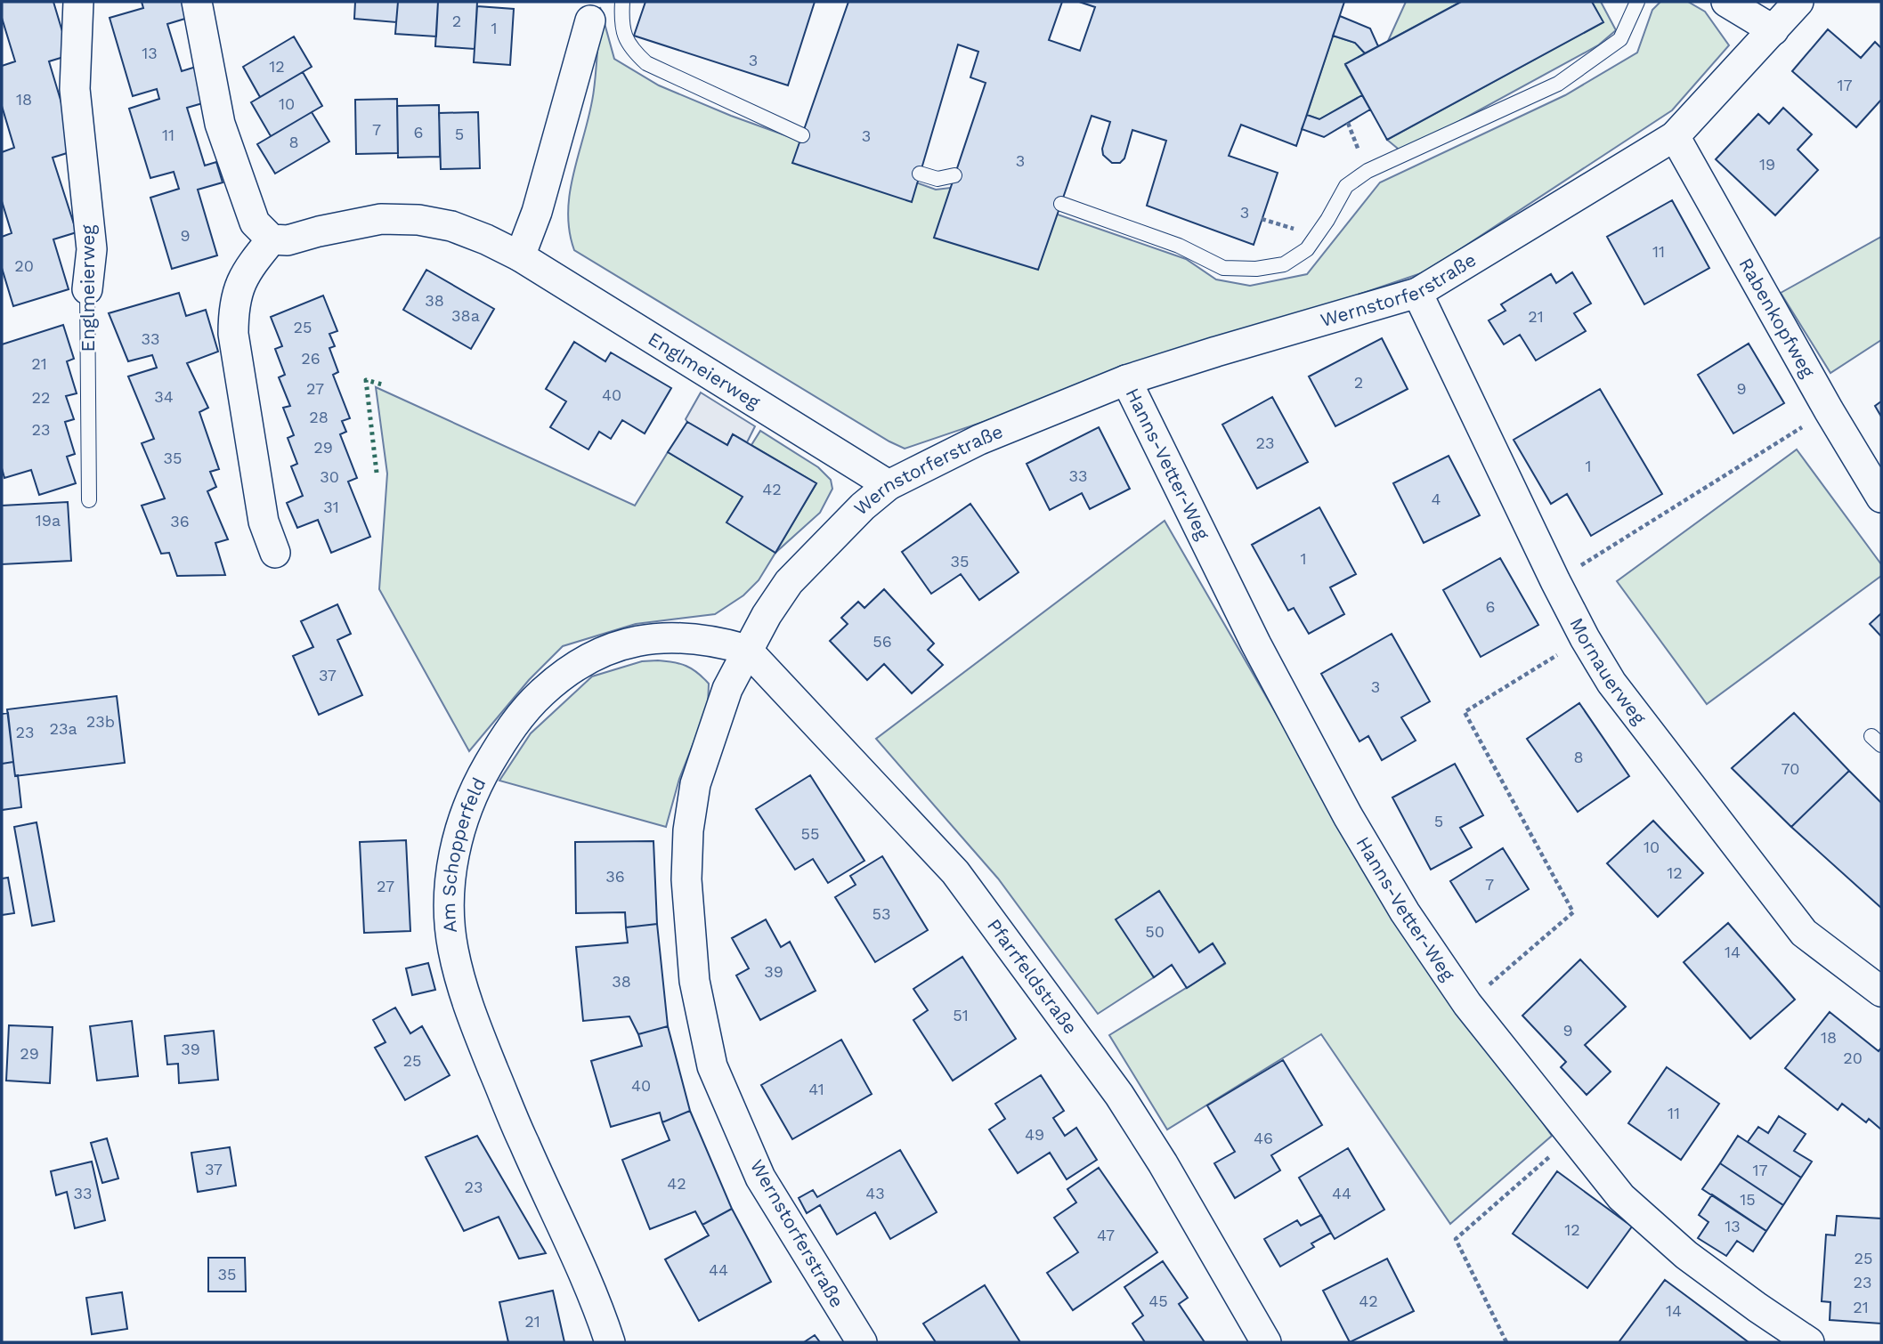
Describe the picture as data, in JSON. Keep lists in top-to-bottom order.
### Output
{
  "streets": {
    "street": [
      "Englmeierweg",
      "Wernstorferstraße",
      "Rabenkopfweg",
      "Hanns-Vetter-Weg",
      "Mornauerweg",
      "Am Schopperfeld",
      "Pfarrfeldstraße"
    ]
  },
  "crossings": [
    ["Englmeierweg", "Wernstorferstraße"],
    ["Wernstorferstraße", "Rabenkopfweg"],
    ["Wernstorferstraße", "Hanns-Vetter-Weg"],
    ["Wernstorferstraße", "Mornauerweg"],
    ["Wernstorferstraße", "Am Schopperfeld"],
    ["Wernstorferstraße", "Pfarrfeldstraße"],
    ["Am Schopperfeld", "Pfarrfeldstraße"]
  ],
  "house_numbers": [
    "2",
    "1",
    "13",
    "3",
    "12",
    "17",
    "18",
    "10",
    "7",
    "6",
    "5",
    "11",
    "3",
    "8",
    "3",
    "19",
    "3",
    "9",
    "11",
    "20",
    "38",
    "38a",
    "21",
    "25",
    "33",
    "26",
    "21",
    "2",
    "27",
    "9",
    "40",
    "34",
    "22",
    "28",
    "23",
    "23",
    "29",
    "35",
    "1",
    "33",
    "30",
    "42",
    "4",
    "31",
    "19a",
    "36",
    "1",
    "35",
    "6",
    "56",
    "37",
    "3",
    "23b",
    "23a",
    "23",
    "8",
    "70",
    "5",
    "55",
    "10",
    "12",
    "36",
    "7",
    "27",
    "53",
    "50",
    "14",
    "39",
    "38",
    "51",
    "9",
    "18",
    "39",
    "29",
    "20",
    "25",
    "40",
    "41",
    "11",
    "49",
    "46",
    "37",
    "17",
    "42",
    "23",
    "33",
    "43",
    "44",
    "15",
    "13",
    "12",
    "47",
    "25",
    "44",
    "35",
    "23",
    "45",
    "42",
    "21",
    "14",
    "21"
  ]
}
